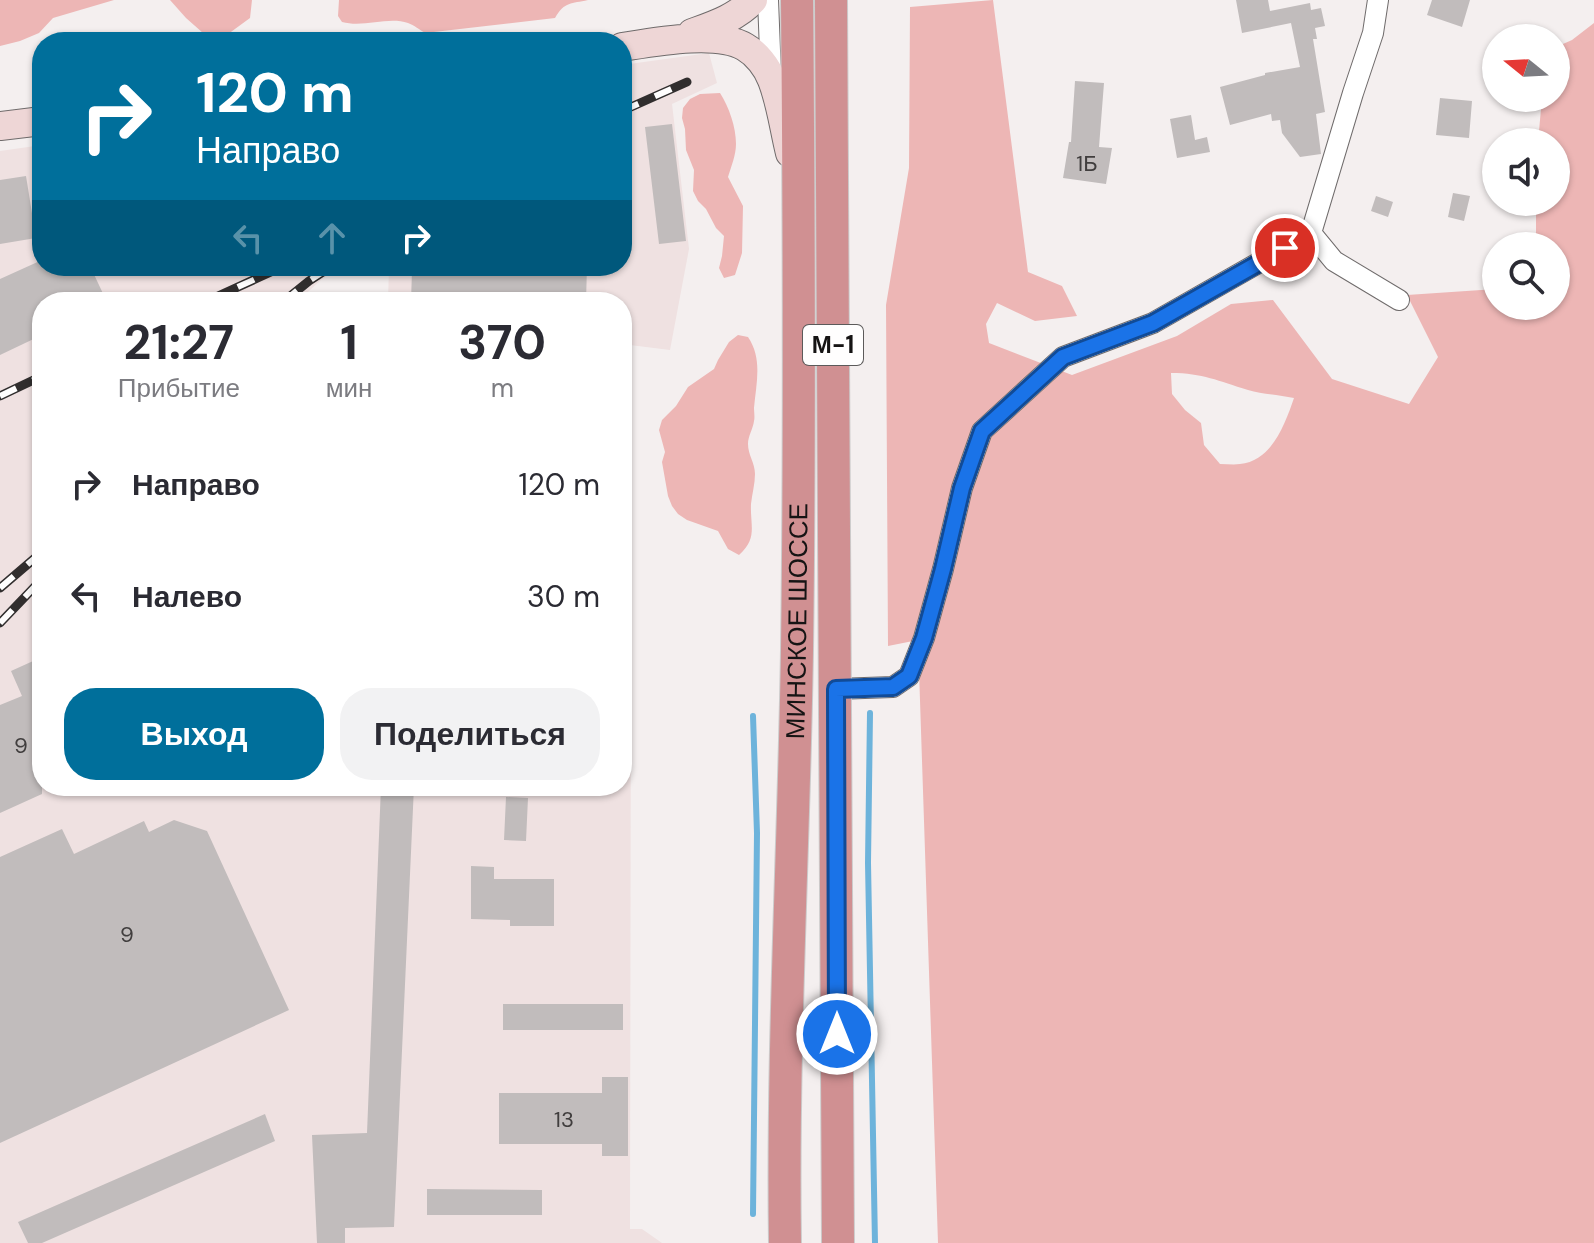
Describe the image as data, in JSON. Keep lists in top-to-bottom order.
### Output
{
  "streets": {
    "highway": ["М-1", "МИНСКОЕ ШОССЕ"]
  },
  "house_numbers": [
    "1Б",
    "9",
    "9",
    "13"
  ],
  "north": "left",
  "page": {
    "turn": ["120 m", "Направо"],
    "eta": [
      "21:27",
      "Прибытие",
      "1",
      "мин",
      "370",
      "m"
    ],
    "list": [
      {
        "name": "Направо",
        "value": "120 m"
      },
      {
        "name": "Налево",
        "value": "30 m"
      }
    ],
    "buttons": ["Выход", "Поделиться"]
  }
}
